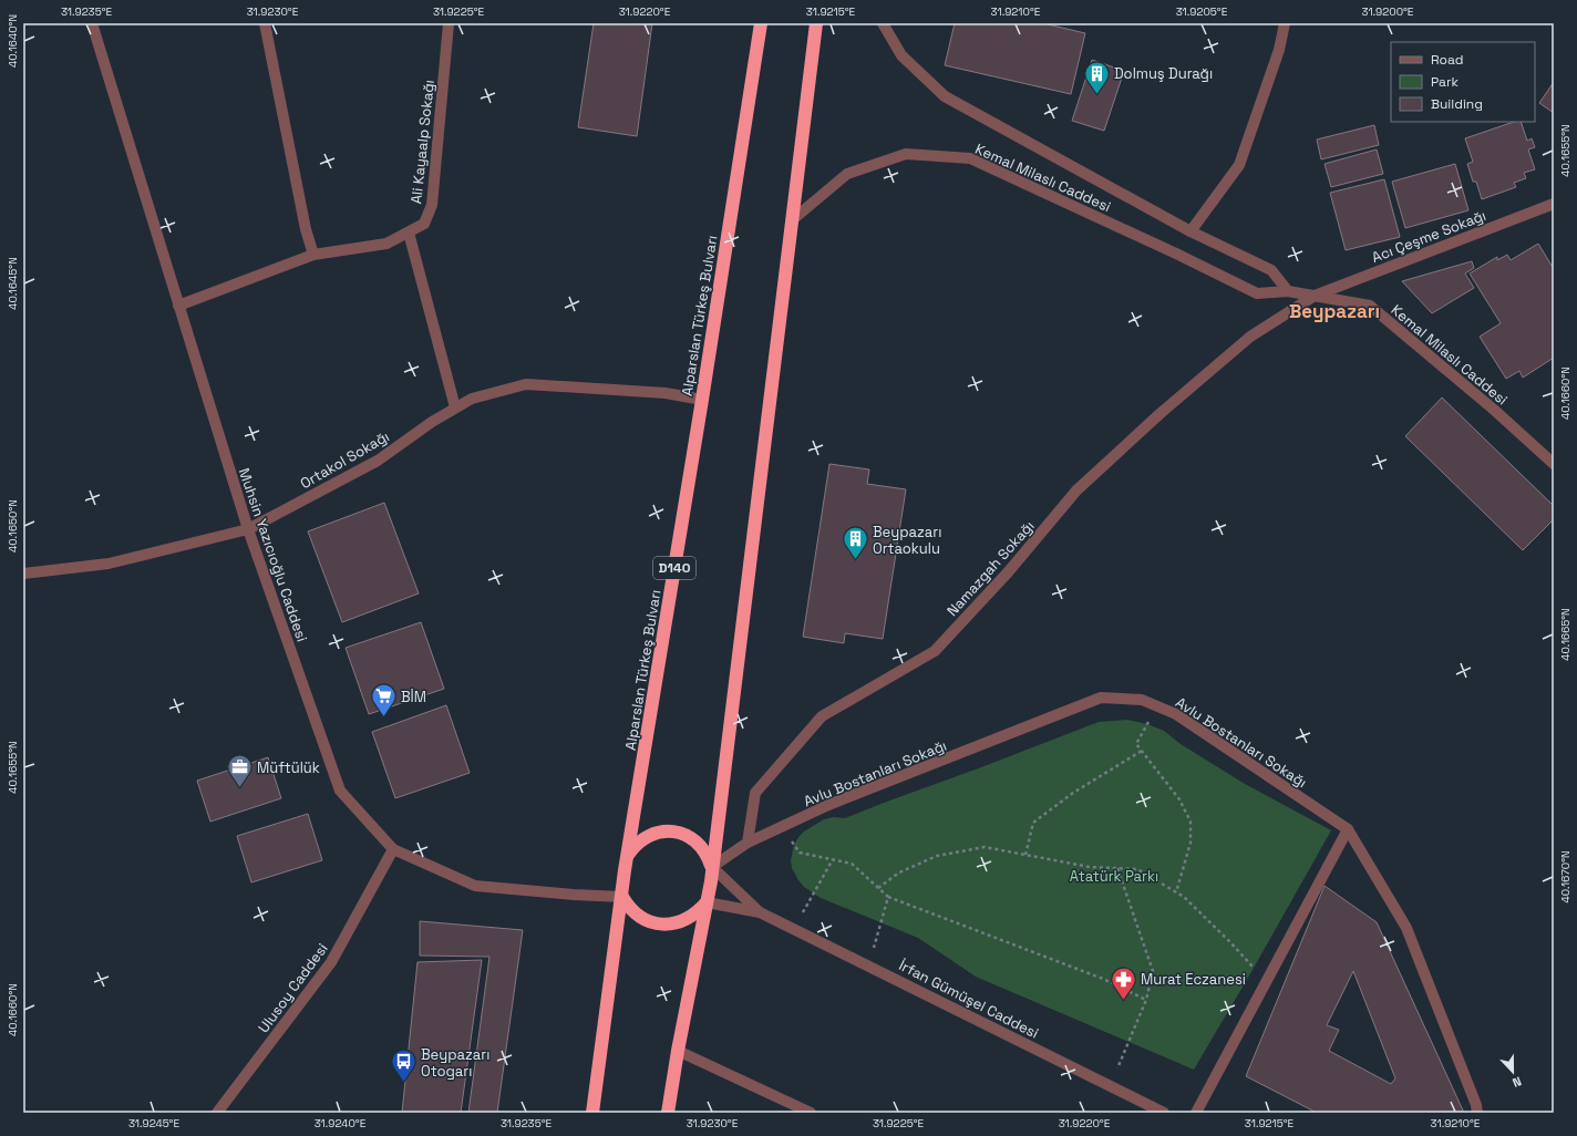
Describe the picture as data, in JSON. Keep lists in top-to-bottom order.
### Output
{
  "streets": {
    "highway": ["Alparslan Türkeş Bulvarı", "D140"],
    "street": [
      "Ali Kayaalp Sokağı",
      "Kemal Milaslı Caddesi",
      "Acı Çeşme Sokağı",
      "Ortakol Sokağı",
      "Muhsin Yazıcıoğlu Caddesi",
      "Namazgah Sokağı",
      "Avlu Bostanları Sokağı",
      "Ulusoy Caddesi",
      "İrfan Gümüşel Caddesi"
    ]
  },
  "crossings": [
    ["Ali Kayaalp Sokağı", "Muhsin Yazıcıoğlu Caddesi"],
    ["Kemal Milaslı Caddesi", "Acı Çeşme Sokağı"],
    ["Kemal Milaslı Caddesi", "Namazgah Sokağı"],
    ["Acı Çeşme Sokağı", "Namazgah Sokağı"],
    ["Alparslan Türkeş Bulvarı", "Ortakol Sokağı"],
    ["Alparslan Türkeş Bulvarı", "Muhsin Yazıcıoğlu Caddesi"],
    ["Alparslan Türkeş Bulvarı", "İrfan Gümüşel Caddesi"],
    ["Ortakol Sokağı", "Muhsin Yazıcıoğlu Caddesi"],
    ["Muhsin Yazıcıoğlu Caddesi", "Ulusoy Caddesi"],
    ["Muhsin Yazıcıoğlu Caddesi", "İrfan Gümüşel Caddesi"],
    ["Namazgah Sokağı", "Avlu Bostanları Sokağı"]
  ],
  "districts": ["Beypazarı"],
  "parks": ["Atatürk Parkı"],
  "places": {
    "building": ["Dolmuş Durağı", "Beypazarı Ortaokulu"],
    "supermarket": ["BİM"],
    "office": ["Müftülük"],
    "pharmacy": ["Murat Eczanesi"],
    "bus stop": ["Beypazarı Otogarı"]
  },
  "legend": ["Road", "Park", "Building"],
  "north": "bottom",
  "coordinates": [
    "31.9235°E",
    "31.9230°E",
    "31.9225°E",
    "31.9220°E",
    "31.9215°E",
    "31.9210°E",
    "31.9205°E",
    "31.9200°E",
    "40.1640°N",
    "40.1655°N",
    "40.1645°N",
    "40.1660°N",
    "40.1650°N",
    "40.1665°N",
    "40.1670°N",
    "31.9245°E",
    "31.9240°E"
  ]
}
